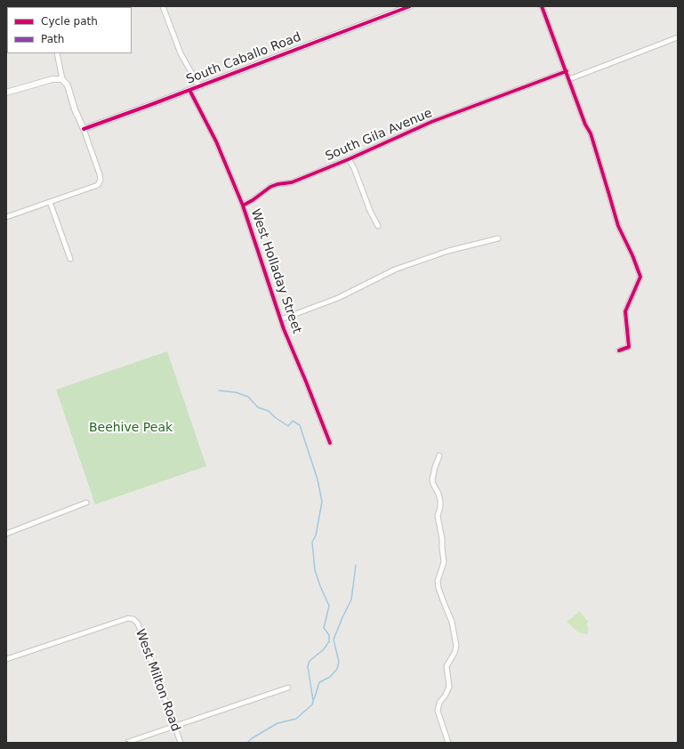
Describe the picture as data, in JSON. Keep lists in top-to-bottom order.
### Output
{
  "streets": {
    "street": [
      "South Caballo Road",
      "South Gila Avenue",
      "West Holladay Street",
      "West Milton Road"
    ]
  },
  "crossings": [
    ["South Caballo Road", "West Holladay Street"],
    ["South Gila Avenue", "West Holladay Street"]
  ],
  "parks": ["Beehive Peak"],
  "legend": ["Cycle path", "Path"]
}
